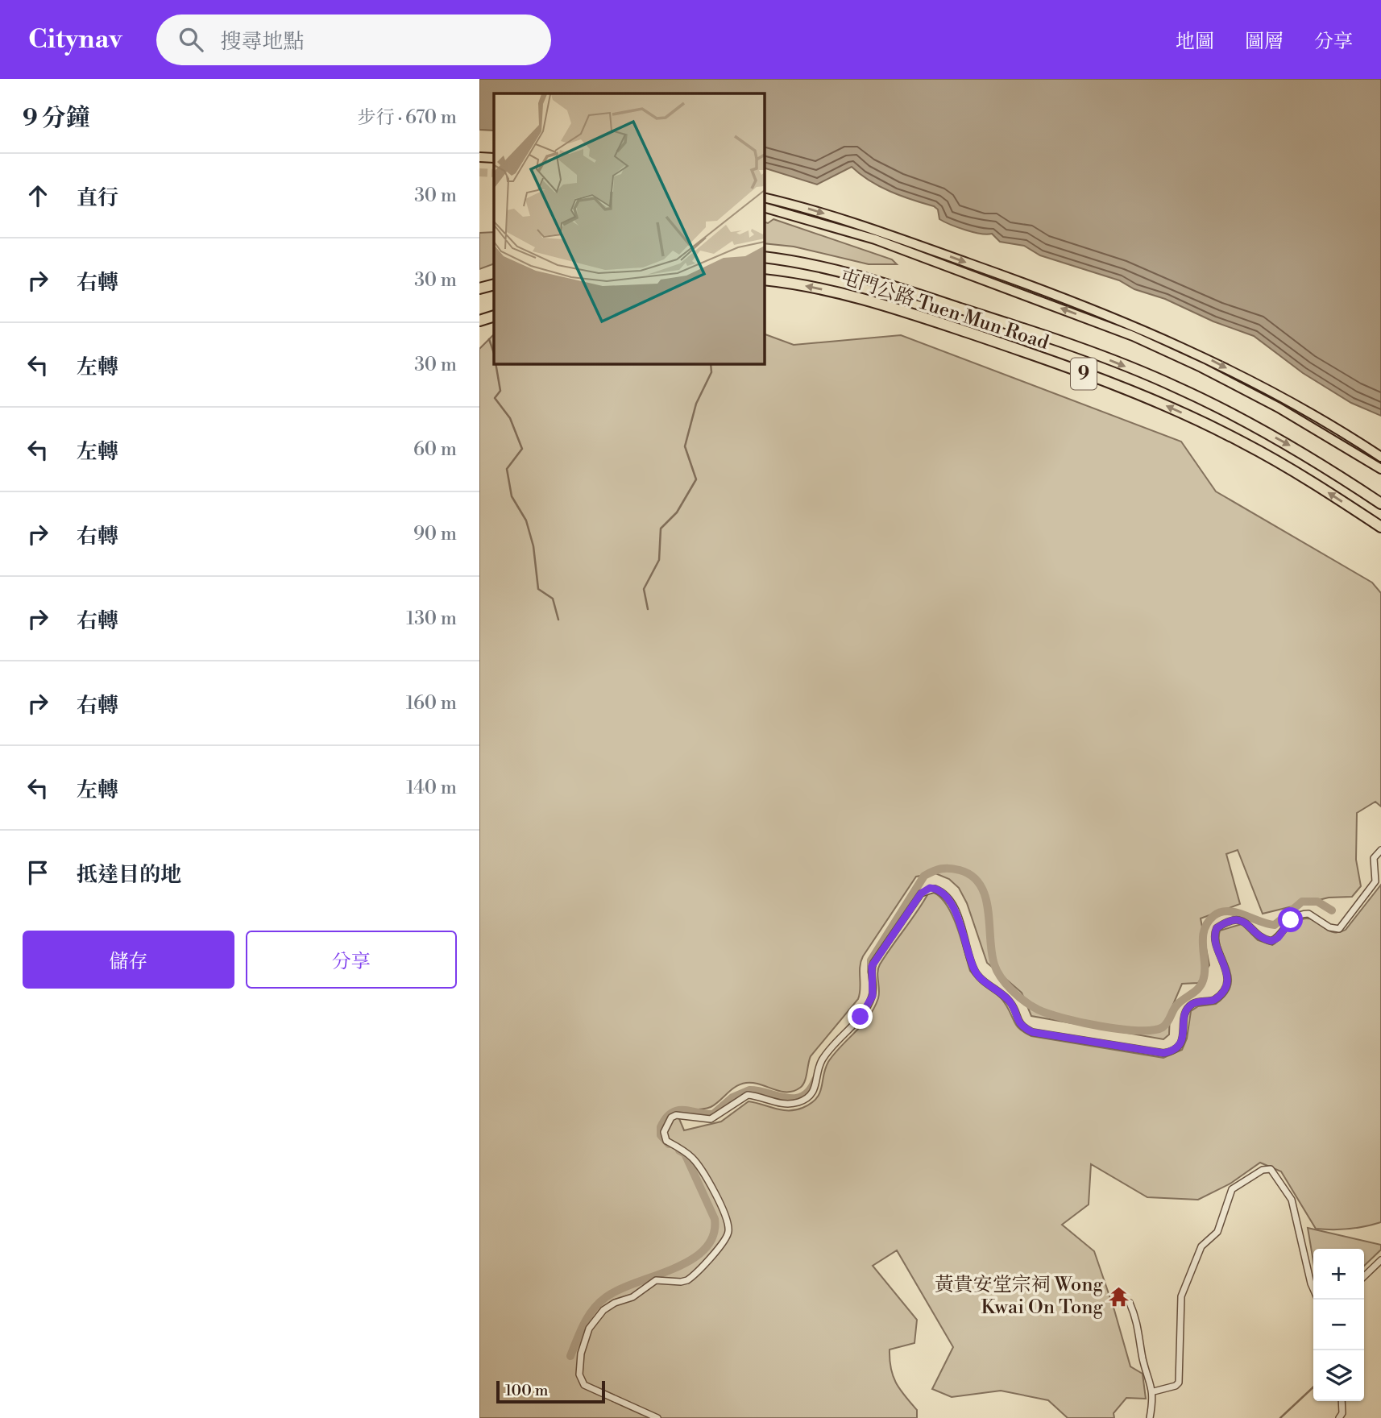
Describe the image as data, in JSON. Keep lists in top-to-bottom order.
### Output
{
  "streets": {
    "highway": ["屯門公路 Tuen Mun Road", "9"]
  },
  "places": {
    "temple": ["黃貴安堂宗祠 Wong Kwai On Tong"]
  },
  "scale_bar": "100 m",
  "page": {
    "header": "Citynav",
    "search": "搜尋地點",
    "nav": ["地圖", "圖層", "分享"],
    "heading": ["9 分鐘", "步行 · 670 m"],
    "list": [
      ["直行", "30 m"],
      ["右轉", "30 m"],
      ["左轉", "30 m"],
      ["左轉", "60 m"],
      ["右轉", "90 m"],
      ["右轉", "130 m"],
      ["右轉", "160 m"],
      ["左轉", "140 m"],
      "抵達目的地"
    ],
    "buttons": ["儲存", "分享"],
    "map_buttons": ["+", "−"],
    "scale": "100 m"
  }
}
